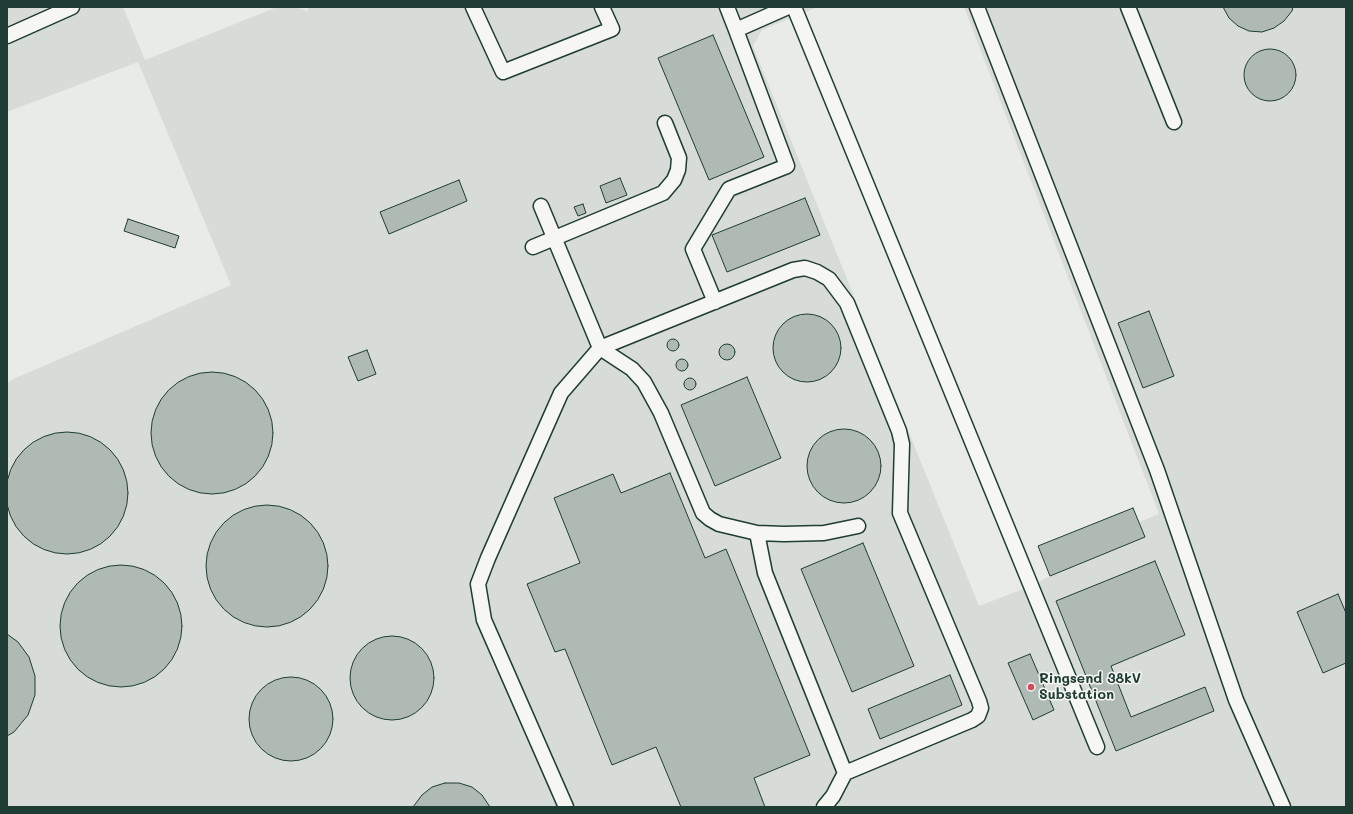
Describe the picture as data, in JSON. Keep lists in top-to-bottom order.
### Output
{
  "places": ["Ringsend 38kV Substation"]
}
